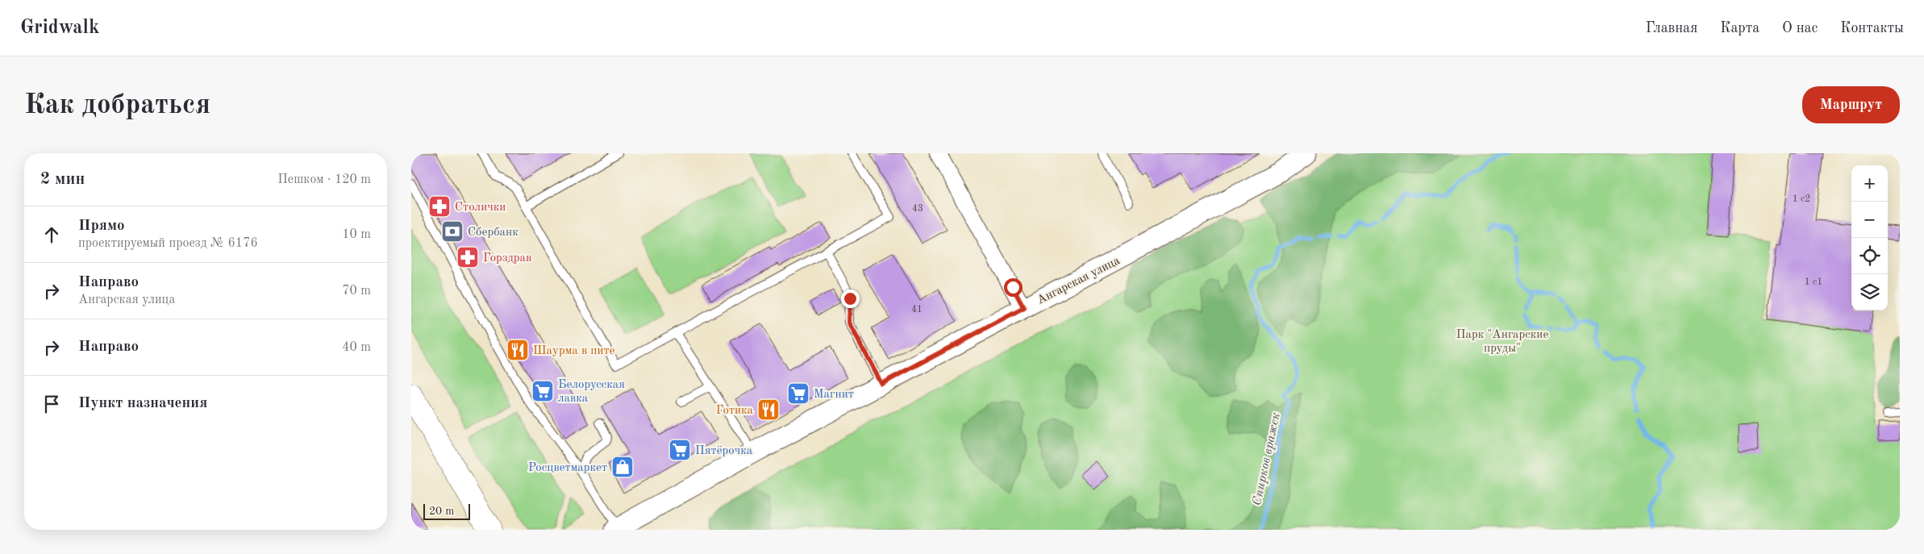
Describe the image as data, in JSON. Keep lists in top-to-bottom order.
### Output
{
  "streets": {
    "street": ["Ангарская улица"]
  },
  "water": ["Спирков вражек"],
  "parks": ["Парк \"Ангарские пруды\""],
  "places": {
    "pharmacy": ["Столички", "Горздрав"],
    "bank": ["Сбербанк"],
    "restaurant": ["Шаурма в пите", "Готика"],
    "supermarket": ["Белорусская лавка", "Магнит", "Пятёрочка"],
    "shop": ["Росцветмаркет"]
  },
  "house_numbers": [
    "1 с2",
    "43",
    "1 с1",
    "41"
  ],
  "scale_bar": "20 m",
  "page": {
    "header": "Gridwalk",
    "nav": [
      "Главная",
      "Карта",
      "О нас",
      "Контакты"
    ],
    "buttons": "Маршрут",
    "title": "Как добраться",
    "heading": ["2 мин", "Пешком · 120 m"],
    "map_buttons": ["+", "−"],
    "list": [
      ["Прямо", "проектируемый проезд № 6176", "10 m"],
      ["Направо", "Ангарская улица", "70 m"],
      ["Направо", "40 m"],
      "Пункт назначения"
    ],
    "scale": "20 m"
  }
}
